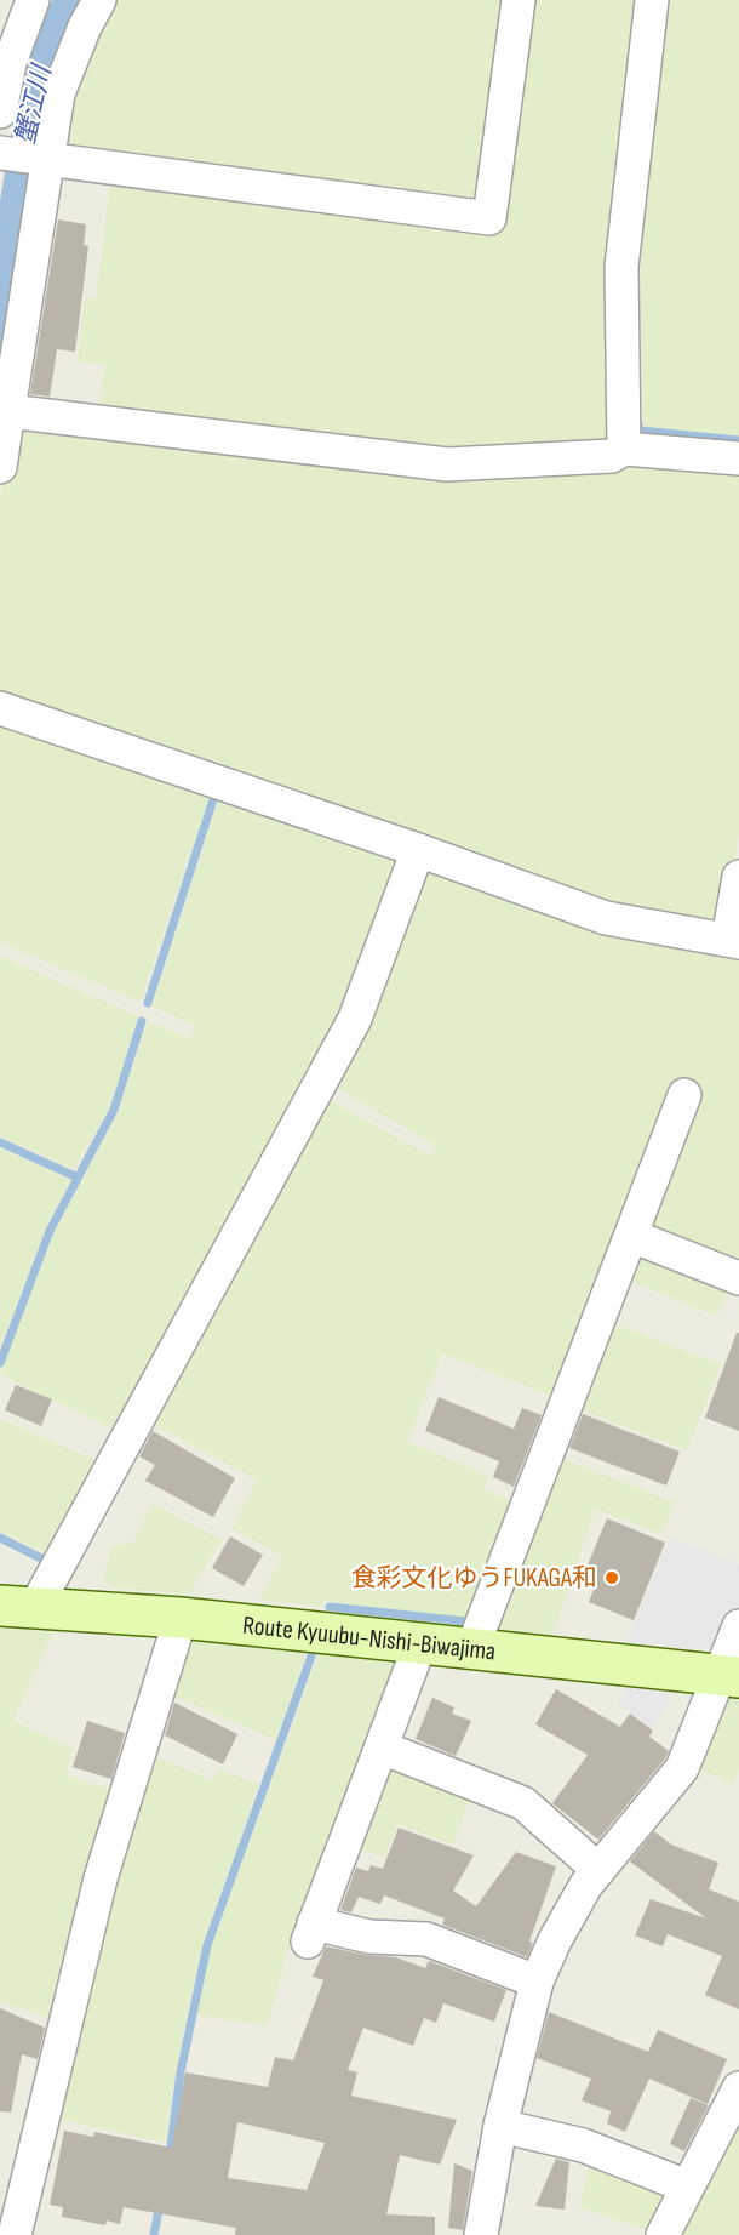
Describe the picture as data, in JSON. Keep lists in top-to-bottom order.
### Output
{
  "streets": {
    "main road": ["Route Kyuubu-Nishi-Biwajima"]
  },
  "water": ["蟹江川"],
  "places": ["食彩文化ゆうFUKAGA和"]
}
